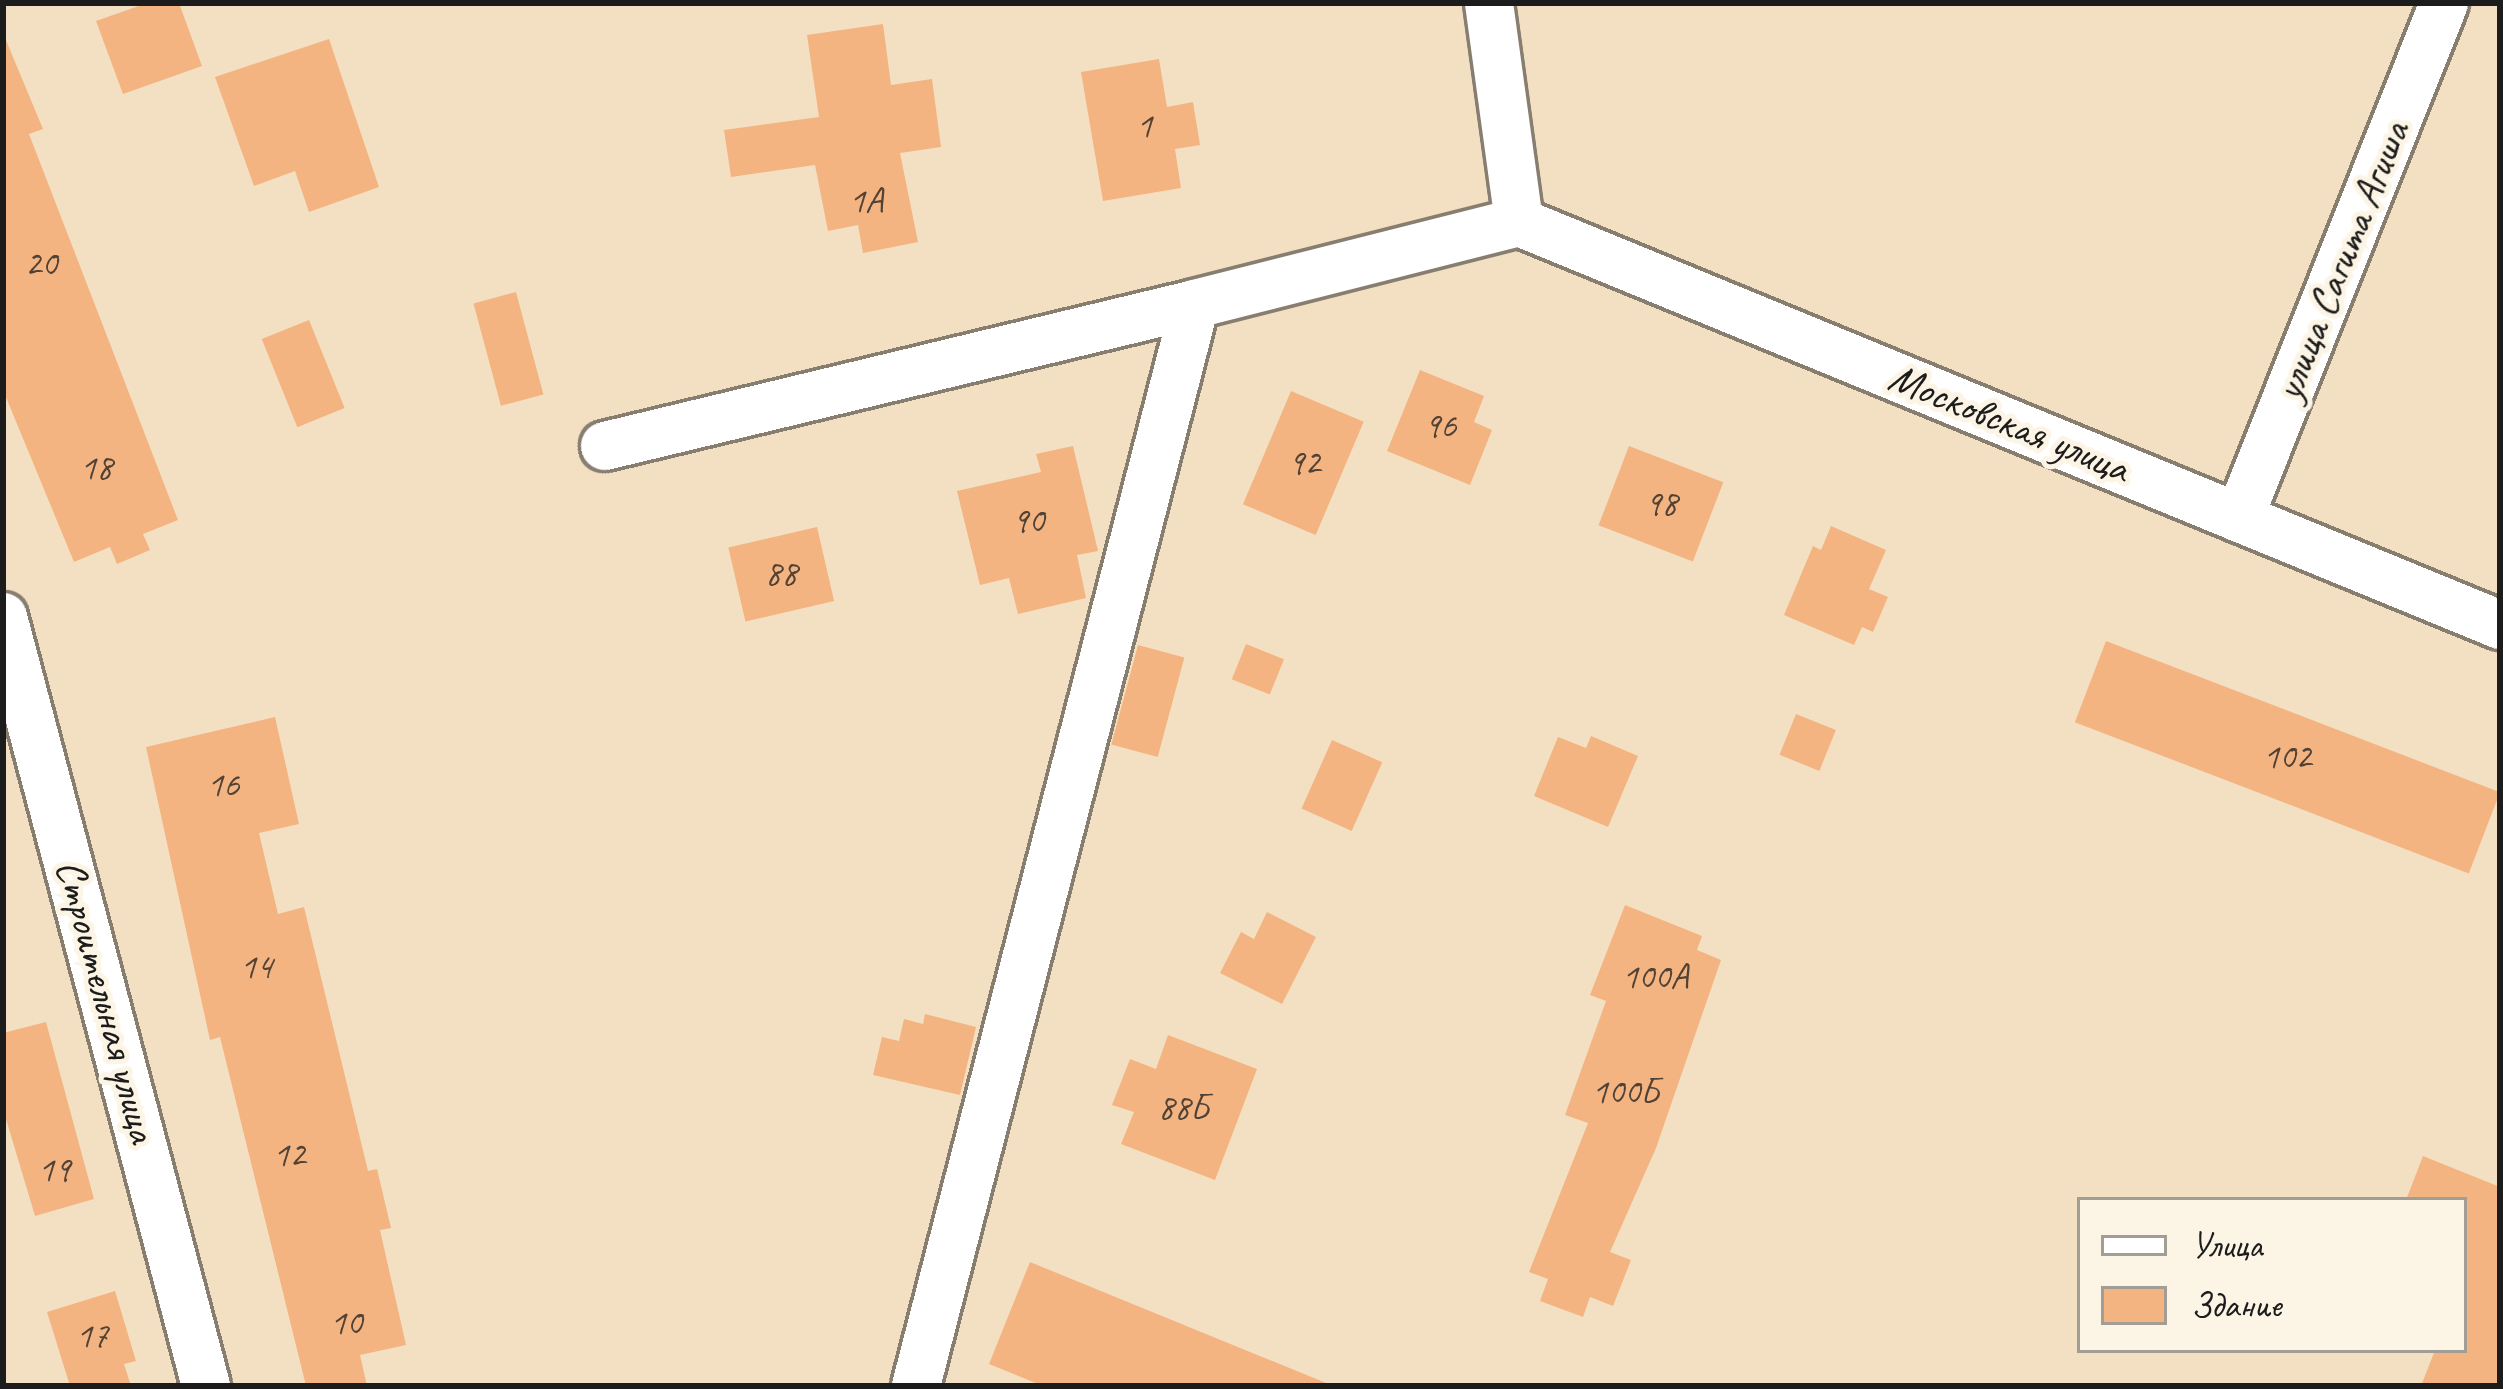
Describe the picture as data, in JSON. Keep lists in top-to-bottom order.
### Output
{
  "streets": {
    "street": ["улица Сагита Агиша", "Московская улица", "Строительная улица"]
  },
  "crossings": [
    ["улица Сагита Агиша", "Московская улица"]
  ],
  "house_numbers": [
    "1",
    "1А",
    "20",
    "96",
    "92",
    "18",
    "98",
    "90",
    "88",
    "102",
    "16",
    "14",
    "100А",
    "100Б",
    "88Б",
    "12",
    "19",
    "10",
    "17"
  ],
  "legend": ["Улица", "Здание"]
}
